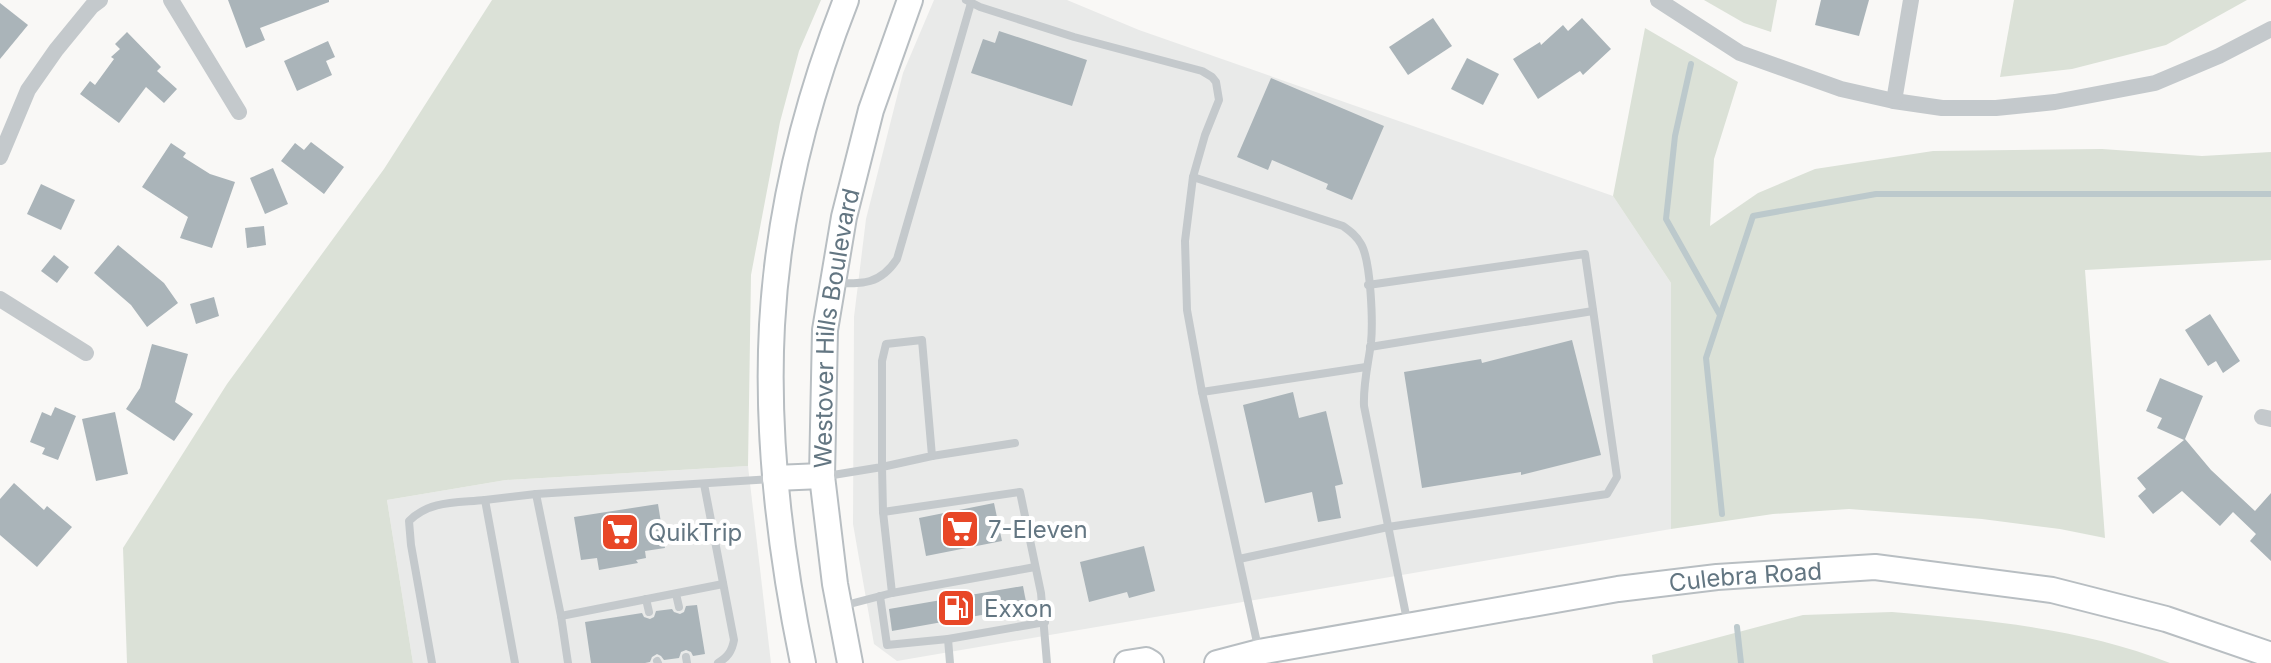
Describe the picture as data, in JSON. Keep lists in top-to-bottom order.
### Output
{
  "streets": {
    "main road": ["Westover Hills Boulevard", "Culebra Road"]
  },
  "places": {
    "supermarket": ["7-Eleven", "QuikTrip"],
    "fuel station": ["Exxon"]
  }
}
